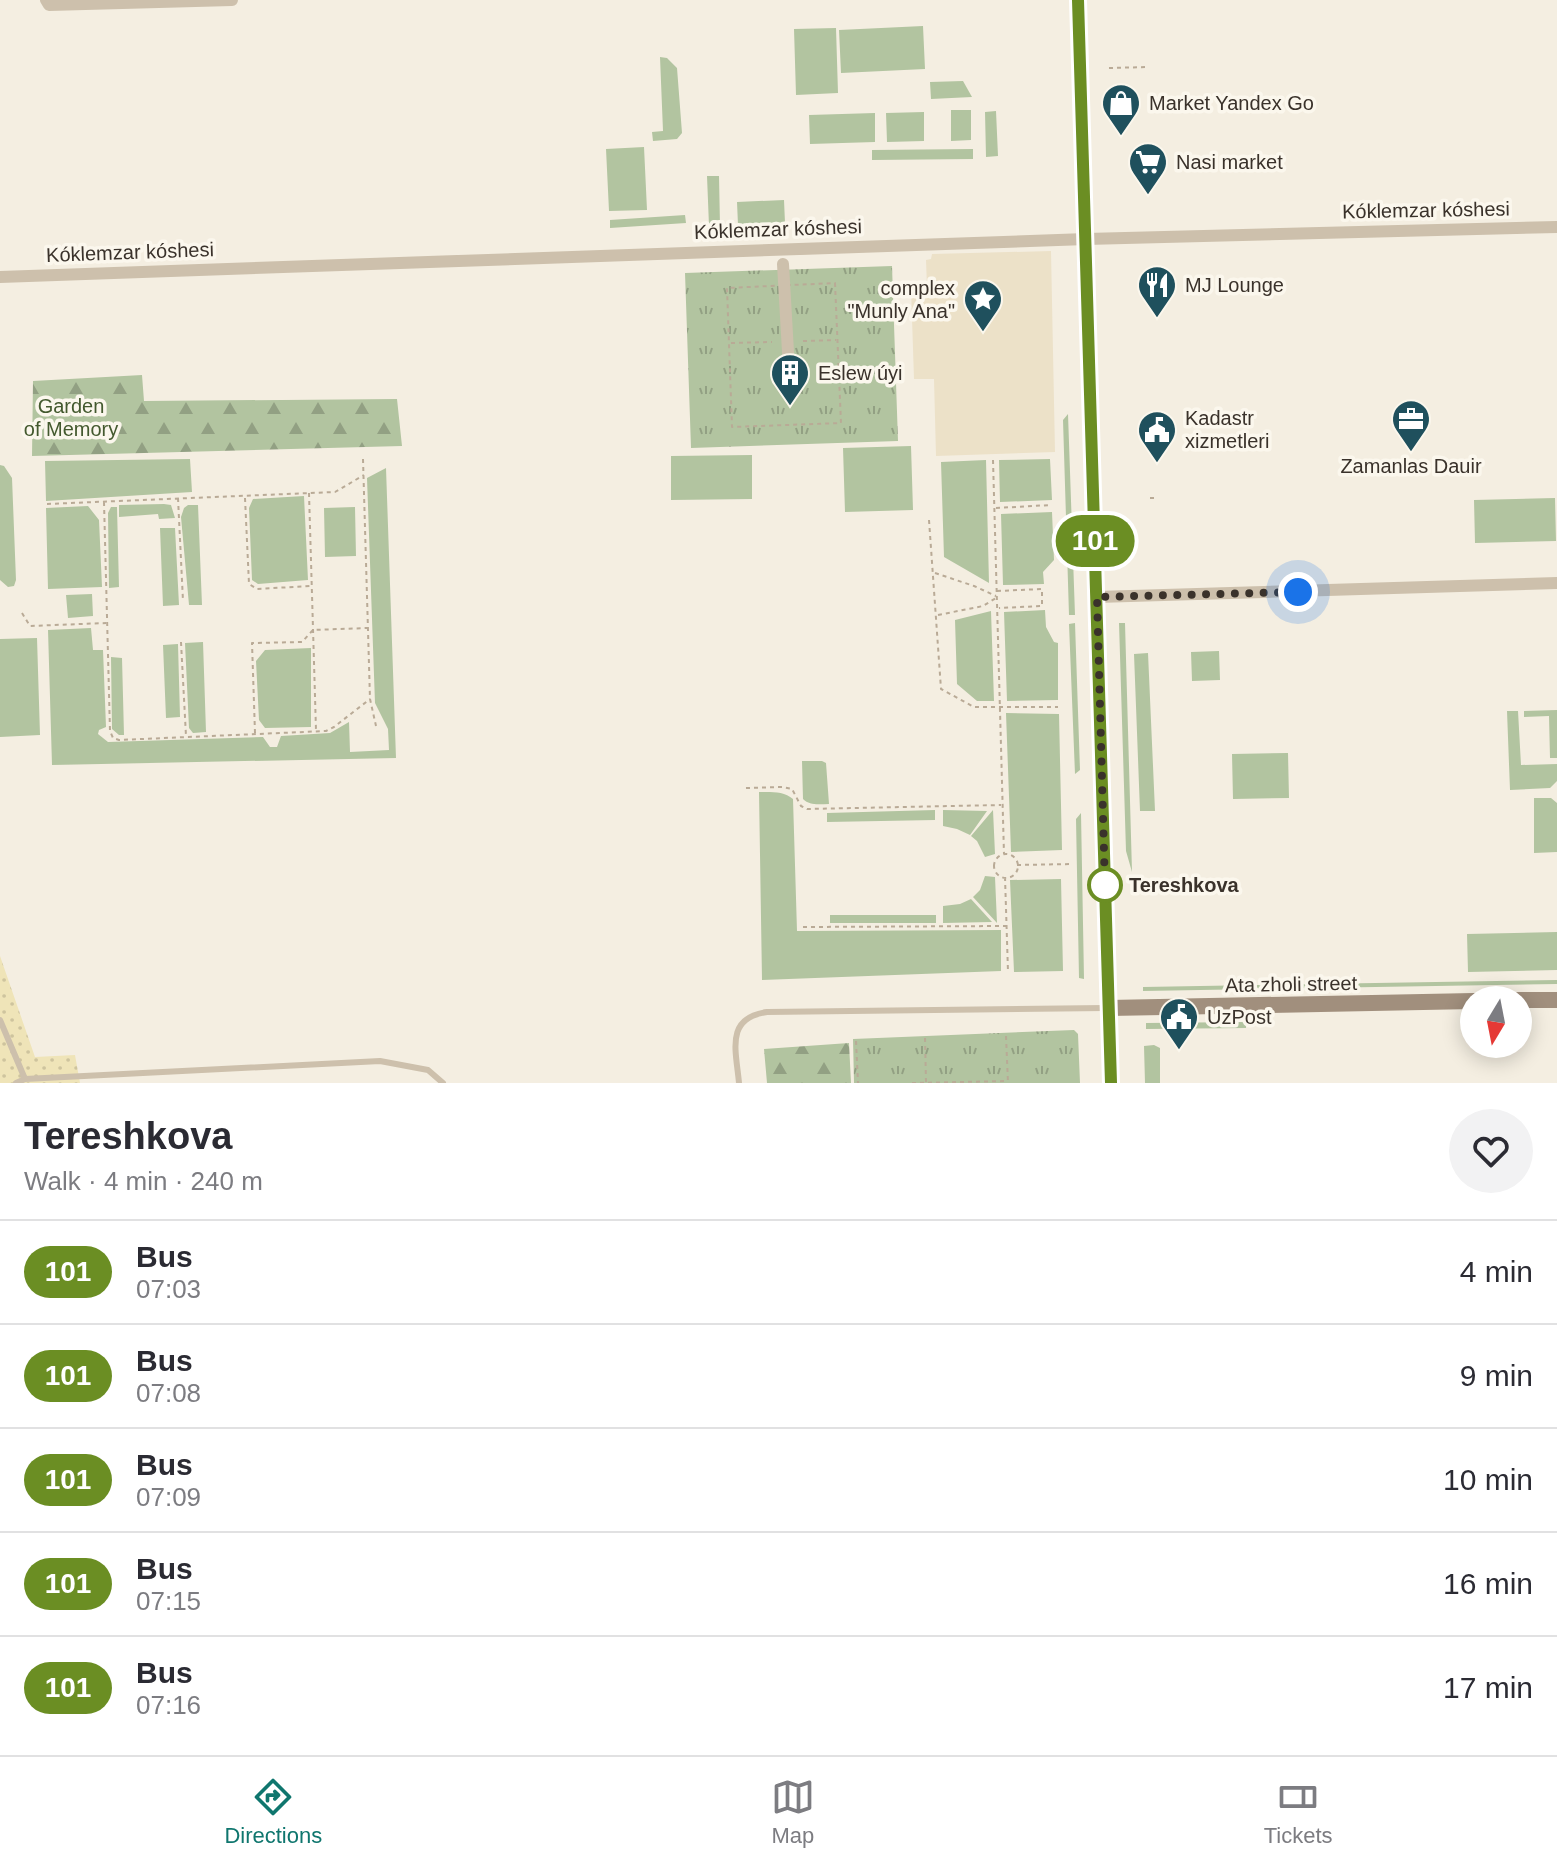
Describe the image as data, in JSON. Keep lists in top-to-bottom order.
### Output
{
  "streets": {
    "main road": ["Ata zholi street"],
    "street": ["Kóklemzar kóshesi"]
  },
  "parks": ["Garden of Memory"],
  "places": {
    "shop": ["Market Yandex Go"],
    "supermarket": ["Nasi market"],
    "restaurant": ["MJ Lounge"],
    "place": ["complex \"Munly Ana\""],
    "building": ["Eslew úyi"],
    "office": ["Zamanlas Dauir"],
    "public building": ["Kadastr xizmetleri", "UzPost"],
    "other": ["Tereshkova"]
  },
  "lines": ["bus line 101"],
  "north": "bottom",
  "page": {
    "on_map": "101",
    "heading": ["Tereshkova", "Walk · 4 min · 240 m"],
    "list": [
      {
        "mark": "101",
        "name": "Bus",
        "note": "07:03",
        "value": "4 min"
      },
      {
        "mark": "101",
        "name": "Bus",
        "note": "07:08",
        "value": "9 min"
      },
      {
        "mark": "101",
        "name": "Bus",
        "note": "07:09",
        "value": "10 min"
      },
      {
        "mark": "101",
        "name": "Bus",
        "note": "07:15",
        "value": "16 min"
      },
      {
        "mark": "101",
        "name": "Bus",
        "note": "07:16",
        "value": "17 min"
      }
    ],
    "tabs": ["Directions", "Map", "Tickets"]
  }
}
